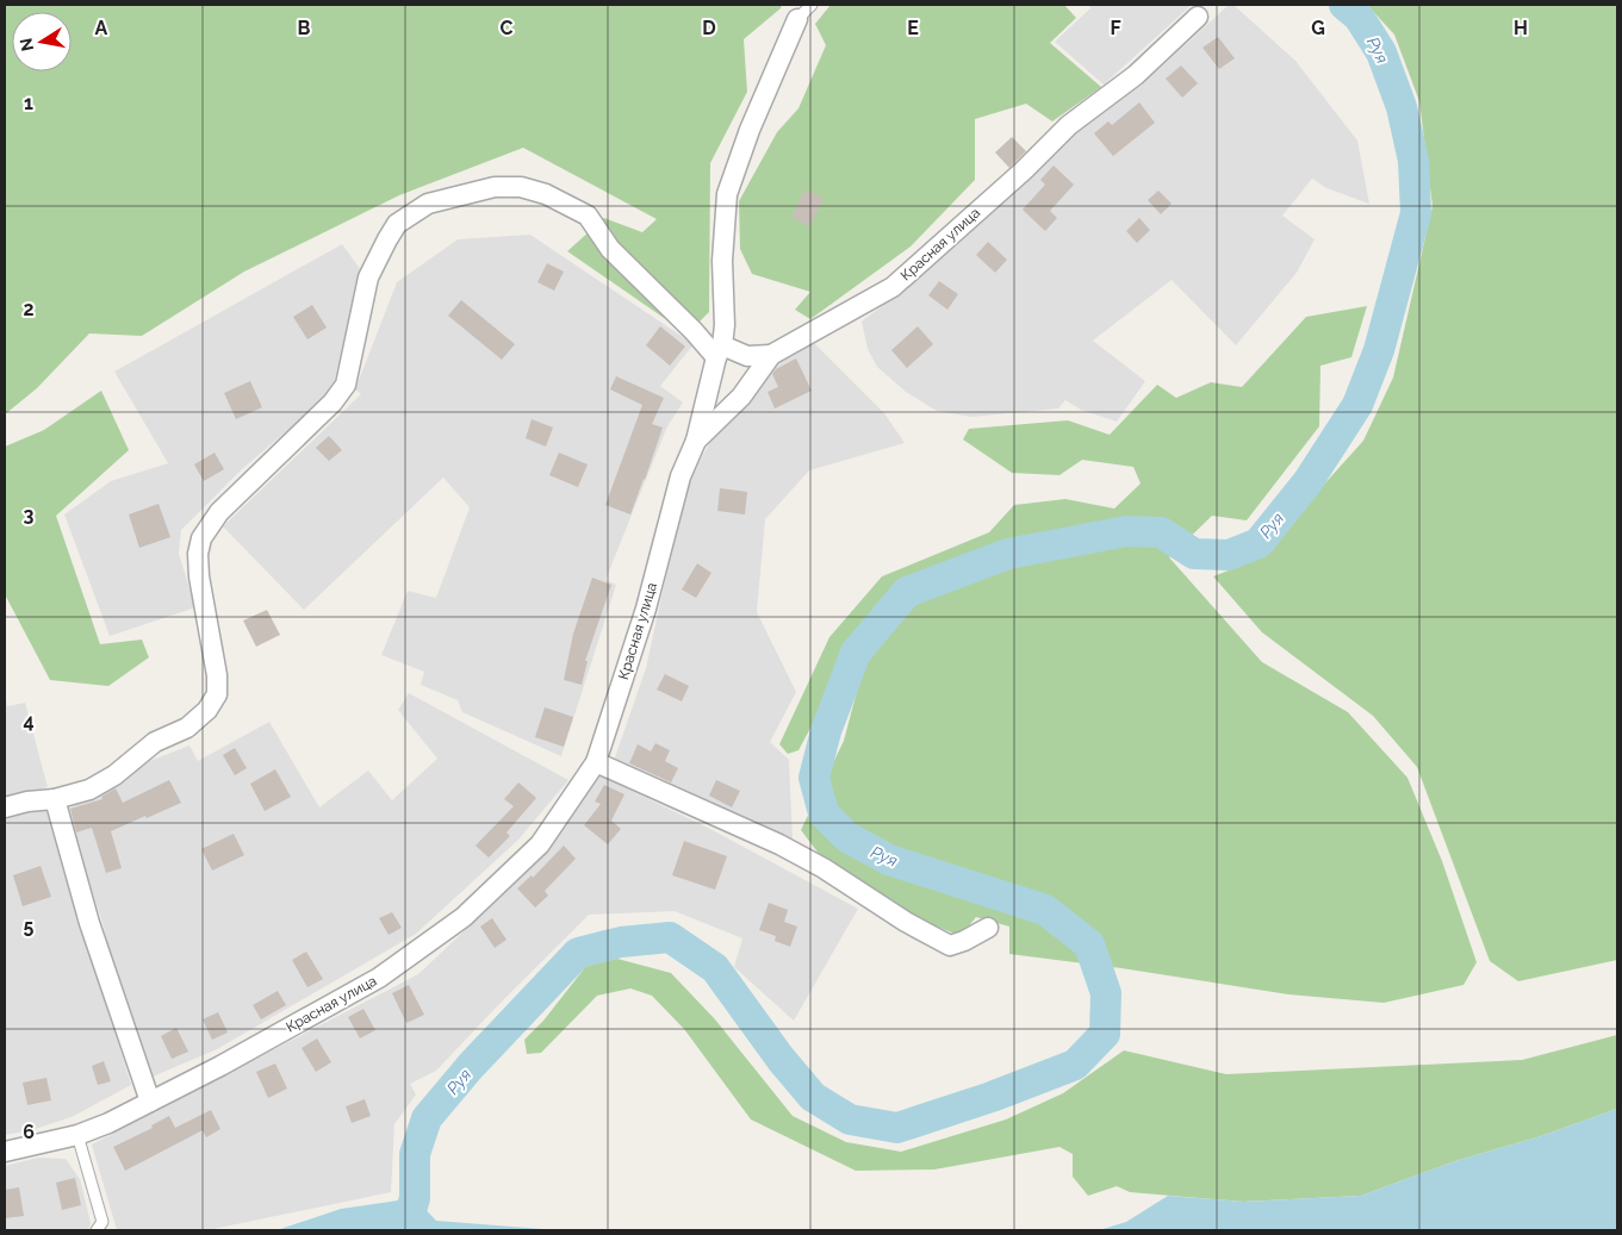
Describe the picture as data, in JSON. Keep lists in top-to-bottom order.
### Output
{
  "streets": {
    "street": ["Красная улица"]
  },
  "water": ["Руя"],
  "north": "left",
  "grid": {
    "columns": [
      "A",
      "B",
      "C",
      "D",
      "E",
      "F",
      "G",
      "H"
    ],
    "rows": [
      "1",
      "2",
      "3",
      "4",
      "5",
      "6"
    ]
  }
}
